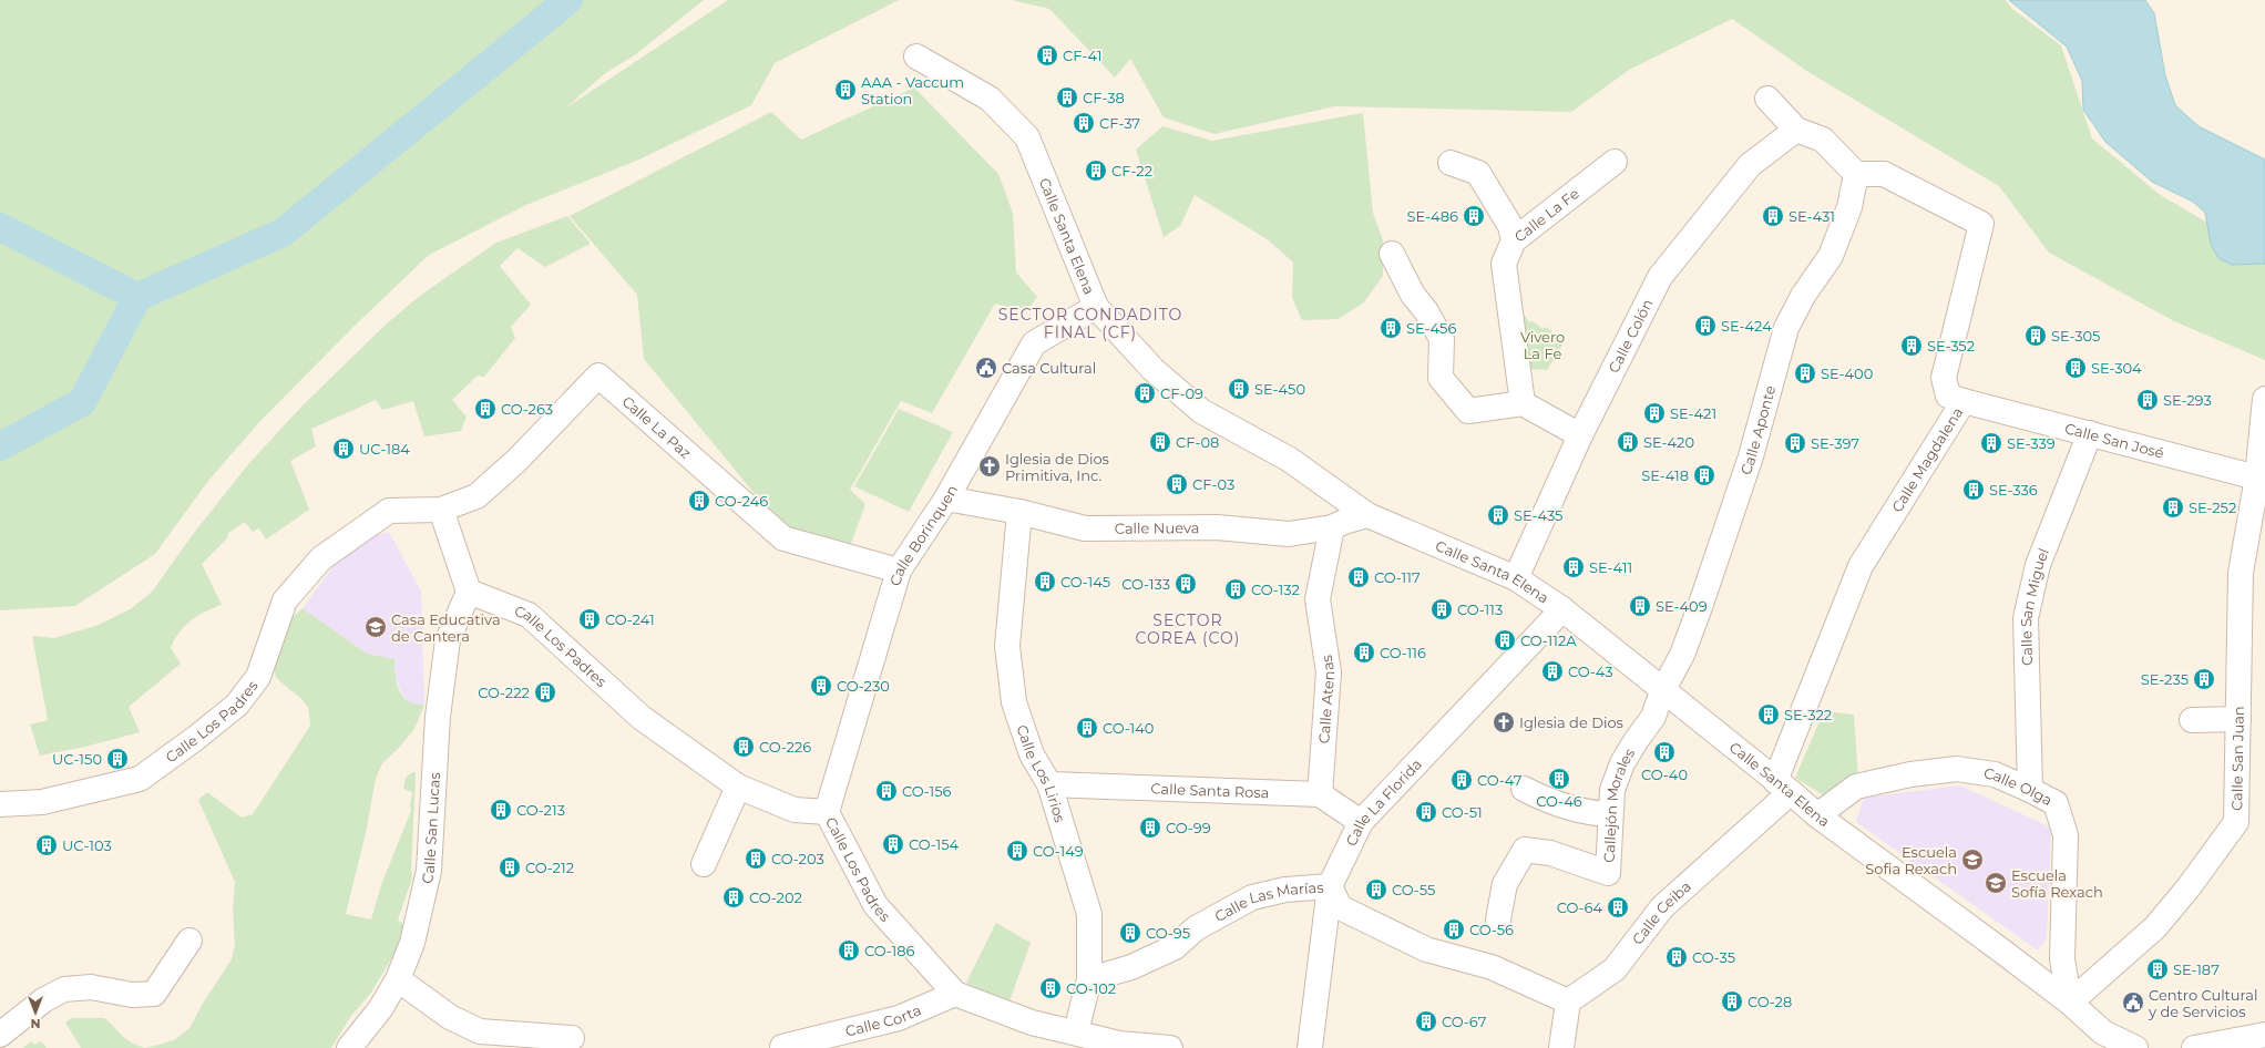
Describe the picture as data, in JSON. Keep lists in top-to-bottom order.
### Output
{
  "streets": {
    "street": [
      "Calle La Fe",
      "Calle Santa Elena",
      "Calle Colón",
      "Calle La Paz",
      "Calle Aponte",
      "Calle San José",
      "Calle Magdalena",
      "Calle Nueva",
      "Calle Borinquen",
      "Calle San Miguel",
      "Calle Los Padres",
      "Calle Atenas",
      "Calle San Juan",
      "Calle Los Lirios",
      "Calle Olga",
      "Calle Santa Rosa",
      "Calle La Florida",
      "Callejón Morales",
      "Calle San Lucas",
      "Calle Las Marías",
      "Calle Ceiba",
      "Calle Corta"
    ]
  },
  "crossings": [
    ["Calle Santa Elena", "Calle Colón"],
    ["Calle Santa Elena", "Calle Aponte"],
    ["Calle Santa Elena", "Calle Magdalena"],
    ["Calle Santa Elena", "Calle Nueva"],
    ["Calle Santa Elena", "Calle Borinquen"],
    ["Calle Santa Elena", "Calle San Juan"],
    ["Calle Santa Elena", "Calle Olga"],
    ["Calle Santa Elena", "Calle La Florida"],
    ["Calle Santa Elena", "Callejón Morales"],
    ["Calle Santa Elena", "Calle Ceiba"],
    ["Calle La Paz", "Calle Borinquen"],
    ["Calle La Paz", "Calle Los Padres"],
    ["Calle Aponte", "Calle Magdalena"],
    ["Calle Aponte", "Callejón Morales"],
    ["Calle San José", "Calle Magdalena"],
    ["Calle San José", "Calle San Miguel"],
    ["Calle San José", "Calle San Juan"],
    ["Calle Magdalena", "Calle Ceiba"],
    ["Calle Nueva", "Calle Borinquen"],
    ["Calle Nueva", "Calle Atenas"],
    ["Calle Nueva", "Calle Los Lirios"],
    ["Calle Borinquen", "Calle Los Padres"],
    ["Calle San Miguel", "Calle Olga"],
    ["Calle Los Padres", "Calle Los Lirios"],
    ["Calle Los Padres", "Calle San Lucas"],
    ["Calle Los Padres", "Calle Corta"],
    ["Calle Atenas", "Calle Santa Rosa"],
    ["Calle San Juan", "Calle Olga"],
    ["Calle Los Lirios", "Calle Santa Rosa"],
    ["Calle Los Lirios", "Calle Las Marías"],
    ["Calle La Florida", "Calle Las Marías"],
    ["Calle Las Marías", "Calle Ceiba"]
  ],
  "districts": ["SECTOR CONDADITO FINAL (CF)", "SECTOR COREA (CO)"],
  "parks": ["Vivero La Fe"],
  "places": {
    "building": [
      "CF-41",
      "AAA - Vaccum Station",
      "CF-38",
      "CF-37",
      "CF-22",
      "SE-486",
      "SE-431",
      "SE-424",
      "SE-456",
      "SE-305",
      "SE-352",
      "SE-304",
      "SE-400",
      "SE-450",
      "CF-09",
      "SE-293",
      "CO-263",
      "SE-421",
      "CF-08",
      "SE-420",
      "SE-397",
      "SE-339",
      "UC-184",
      "SE-418",
      "CF-03",
      "SE-336",
      "CO-246",
      "SE-252",
      "SE-435",
      "SE-411",
      "CO-117",
      "CO-145",
      "CO-133",
      "CO-132",
      "SE-409",
      "CO-113",
      "CO-241",
      "CO-112A",
      "CO-116",
      "CO-43",
      "SE-235",
      "CO-230",
      "CO-222",
      "SE-322",
      "CO-140",
      "CO-226",
      "CO-40",
      "UC-150",
      "CO-46",
      "CO-47",
      "CO-156",
      "CO-213",
      "CO-51",
      "CO-99",
      "CO-154",
      "UC-103",
      "CO-149",
      "CO-203",
      "CO-212",
      "CO-55",
      "CO-202",
      "CO-64",
      "CO-56",
      "CO-95",
      "CO-186",
      "CO-35",
      "SE-187",
      "CO-102",
      "CO-28",
      "CO-67"
    ],
    "public building": ["Casa Cultural", "Centro Cultural y de Servicios"],
    "church": ["Iglesia de Dios Primitiva, Inc.", "Iglesia de Dios"],
    "school or university": ["Casa Educativa de Cantera", "Escuela Sofia Rexach", "Escuela Sofía Rexach"]
  },
  "north": "bottom"
}
